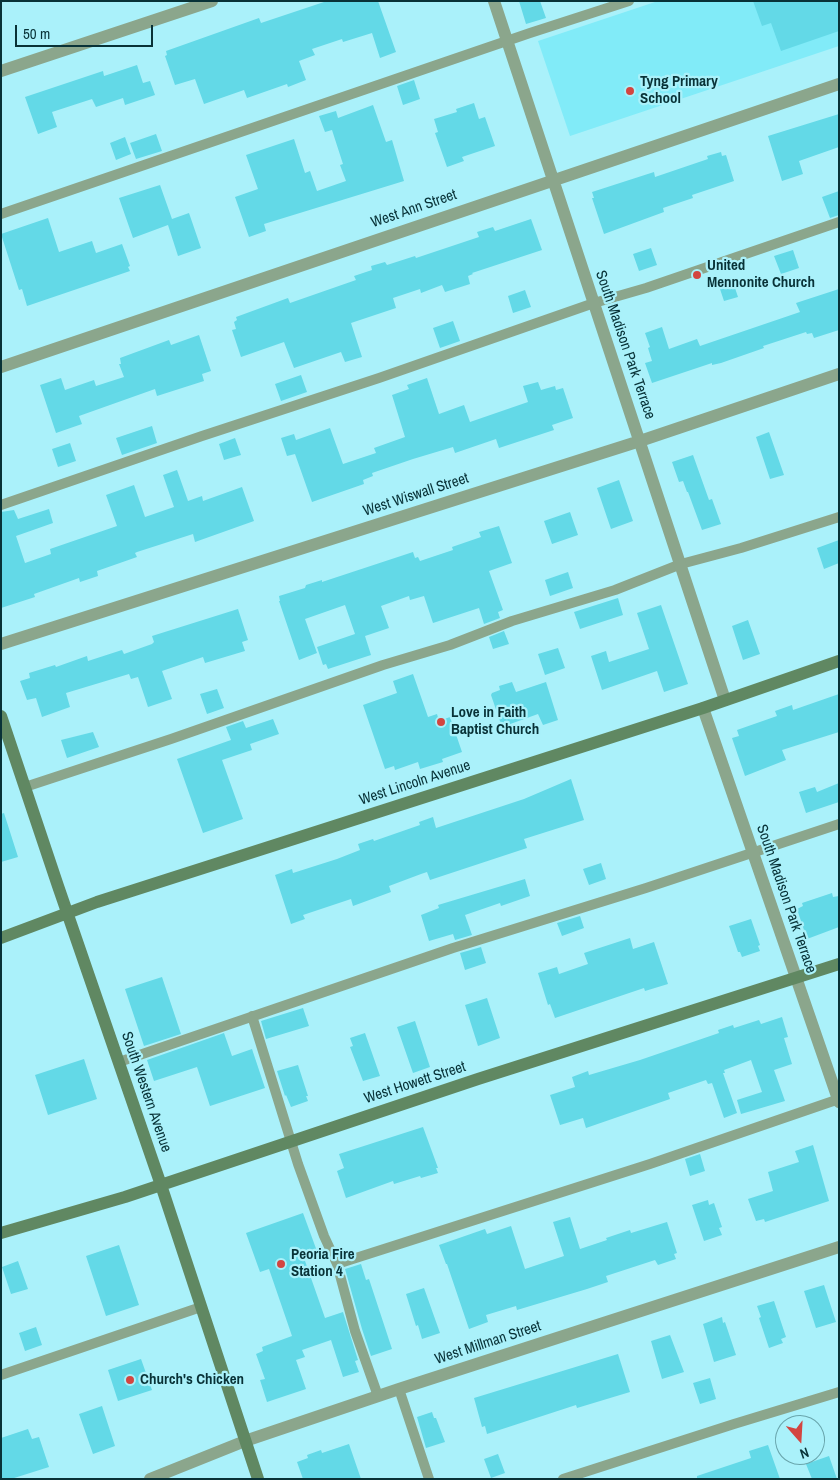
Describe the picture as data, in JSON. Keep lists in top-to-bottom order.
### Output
{
  "streets": {
    "main road": ["West Lincoln Avenue", "West Howett Street", "South Western Avenue"],
    "street": [
      "West Ann Street",
      "South Madison Park Terrace",
      "West Wiswall Street",
      "West Millman Street"
    ]
  },
  "crossings": [
    ["West Ann Street", "South Madison Park Terrace"],
    ["South Madison Park Terrace", "West Wiswall Street"],
    ["South Madison Park Terrace", "West Lincoln Avenue"],
    ["South Madison Park Terrace", "West Howett Street"],
    ["West Lincoln Avenue", "South Western Avenue"],
    ["West Howett Street", "South Western Avenue"],
    ["South Western Avenue", "West Millman Street"]
  ],
  "places": [
    "Tyng Primary School",
    "United Mennonite Church",
    "Love in Faith Baptist Church",
    "Peoria Fire Station 4",
    "Church's Chicken"
  ],
  "scale_bar": "50 m",
  "north": "bottom"
}
